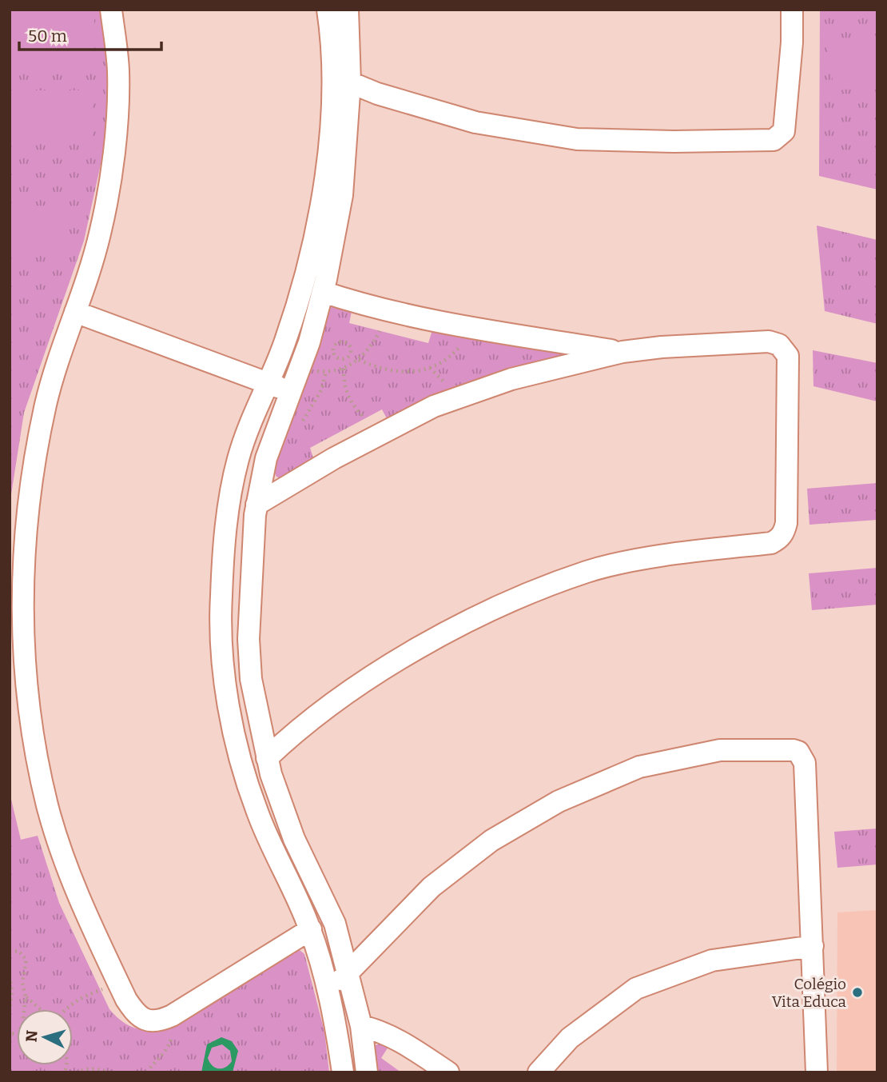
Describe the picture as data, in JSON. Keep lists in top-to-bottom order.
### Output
{
  "places": ["Colégio Vita Educa"],
  "scale_bar": "50 m",
  "north": "left"
}
